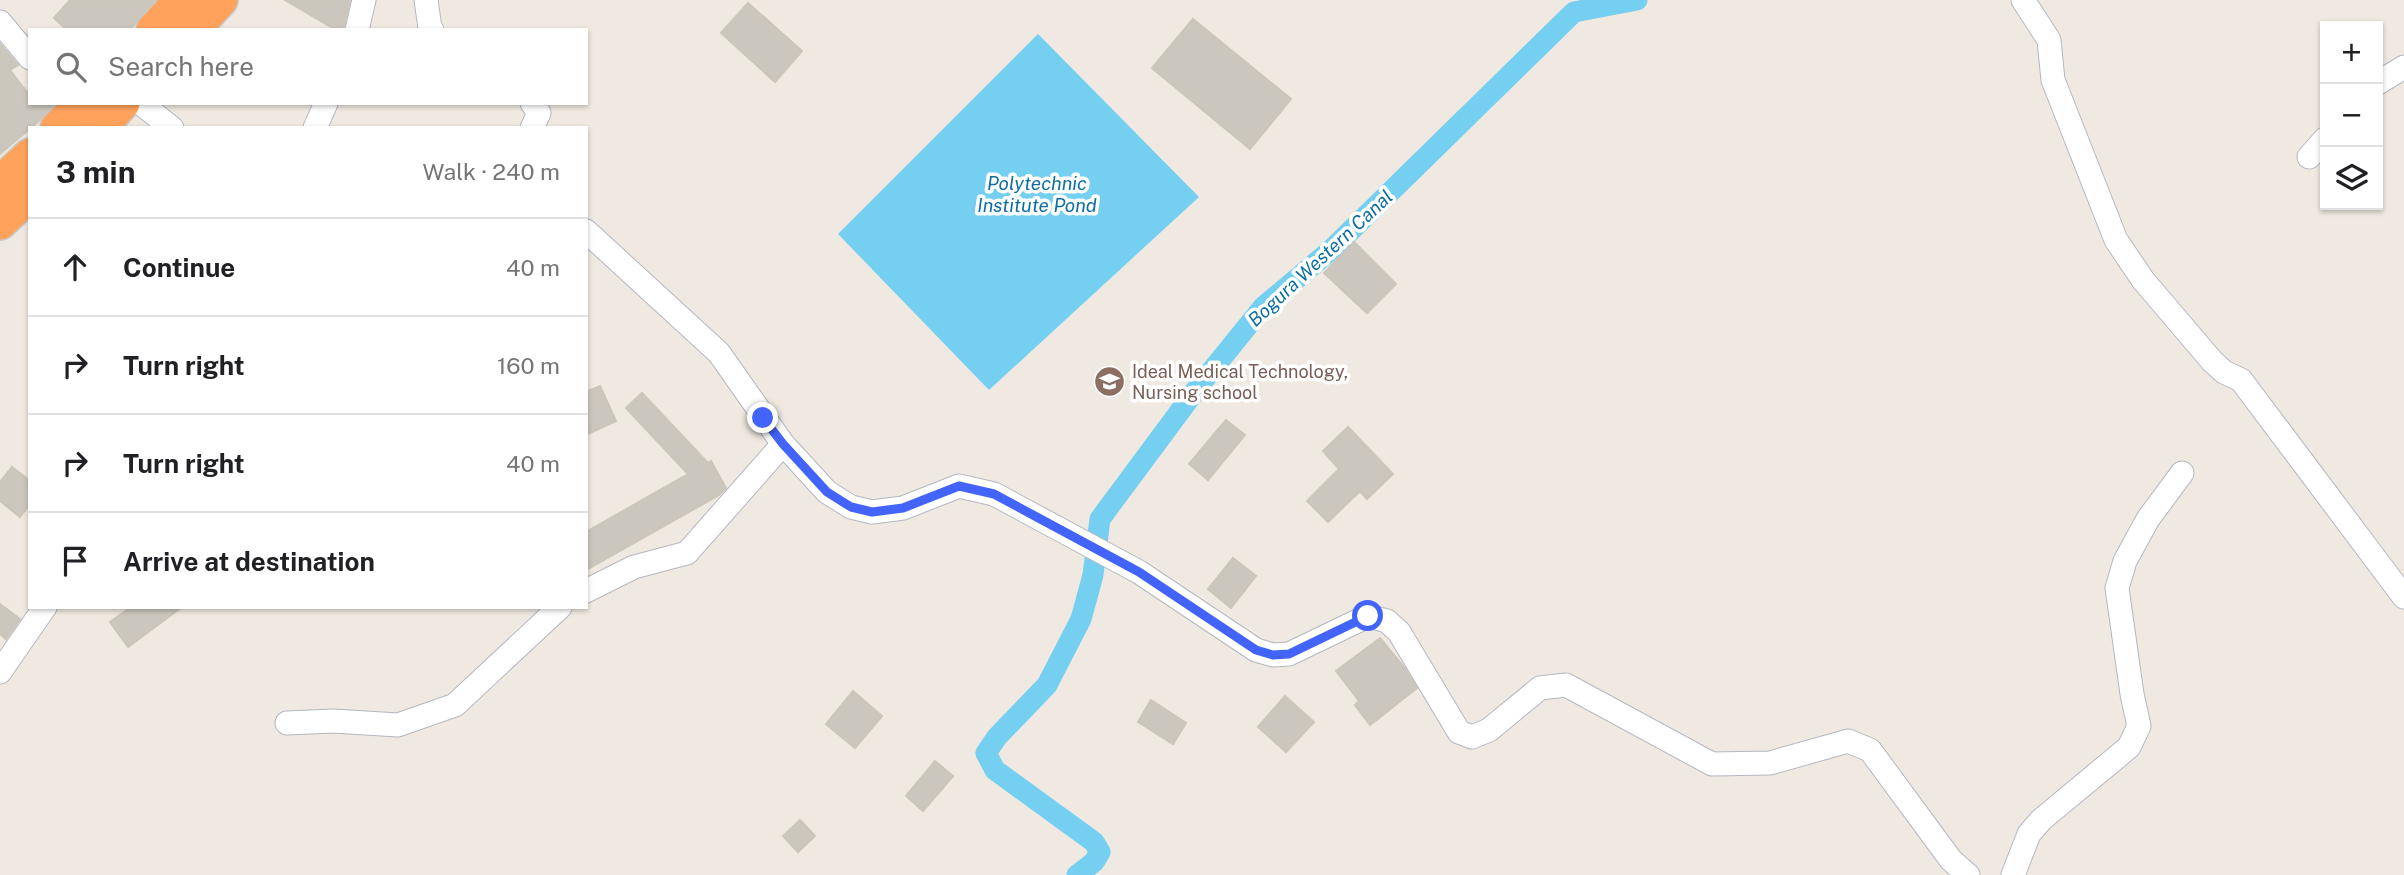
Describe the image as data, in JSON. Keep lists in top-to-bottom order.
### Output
{
  "water": ["Polytechnic Institute Pond", "Bogura Western Canal"],
  "places": {
    "school or university": ["Ideal Medical Technology, Nursing school"]
  },
  "page": {
    "map_buttons": ["+", "−"],
    "search": "Search here",
    "heading": ["3 min", "Walk · 240 m"],
    "list": [
      ["Continue", "40 m"],
      ["Turn right", "160 m"],
      ["Turn right", "40 m"],
      "Arrive at destination"
    ]
  }
}
